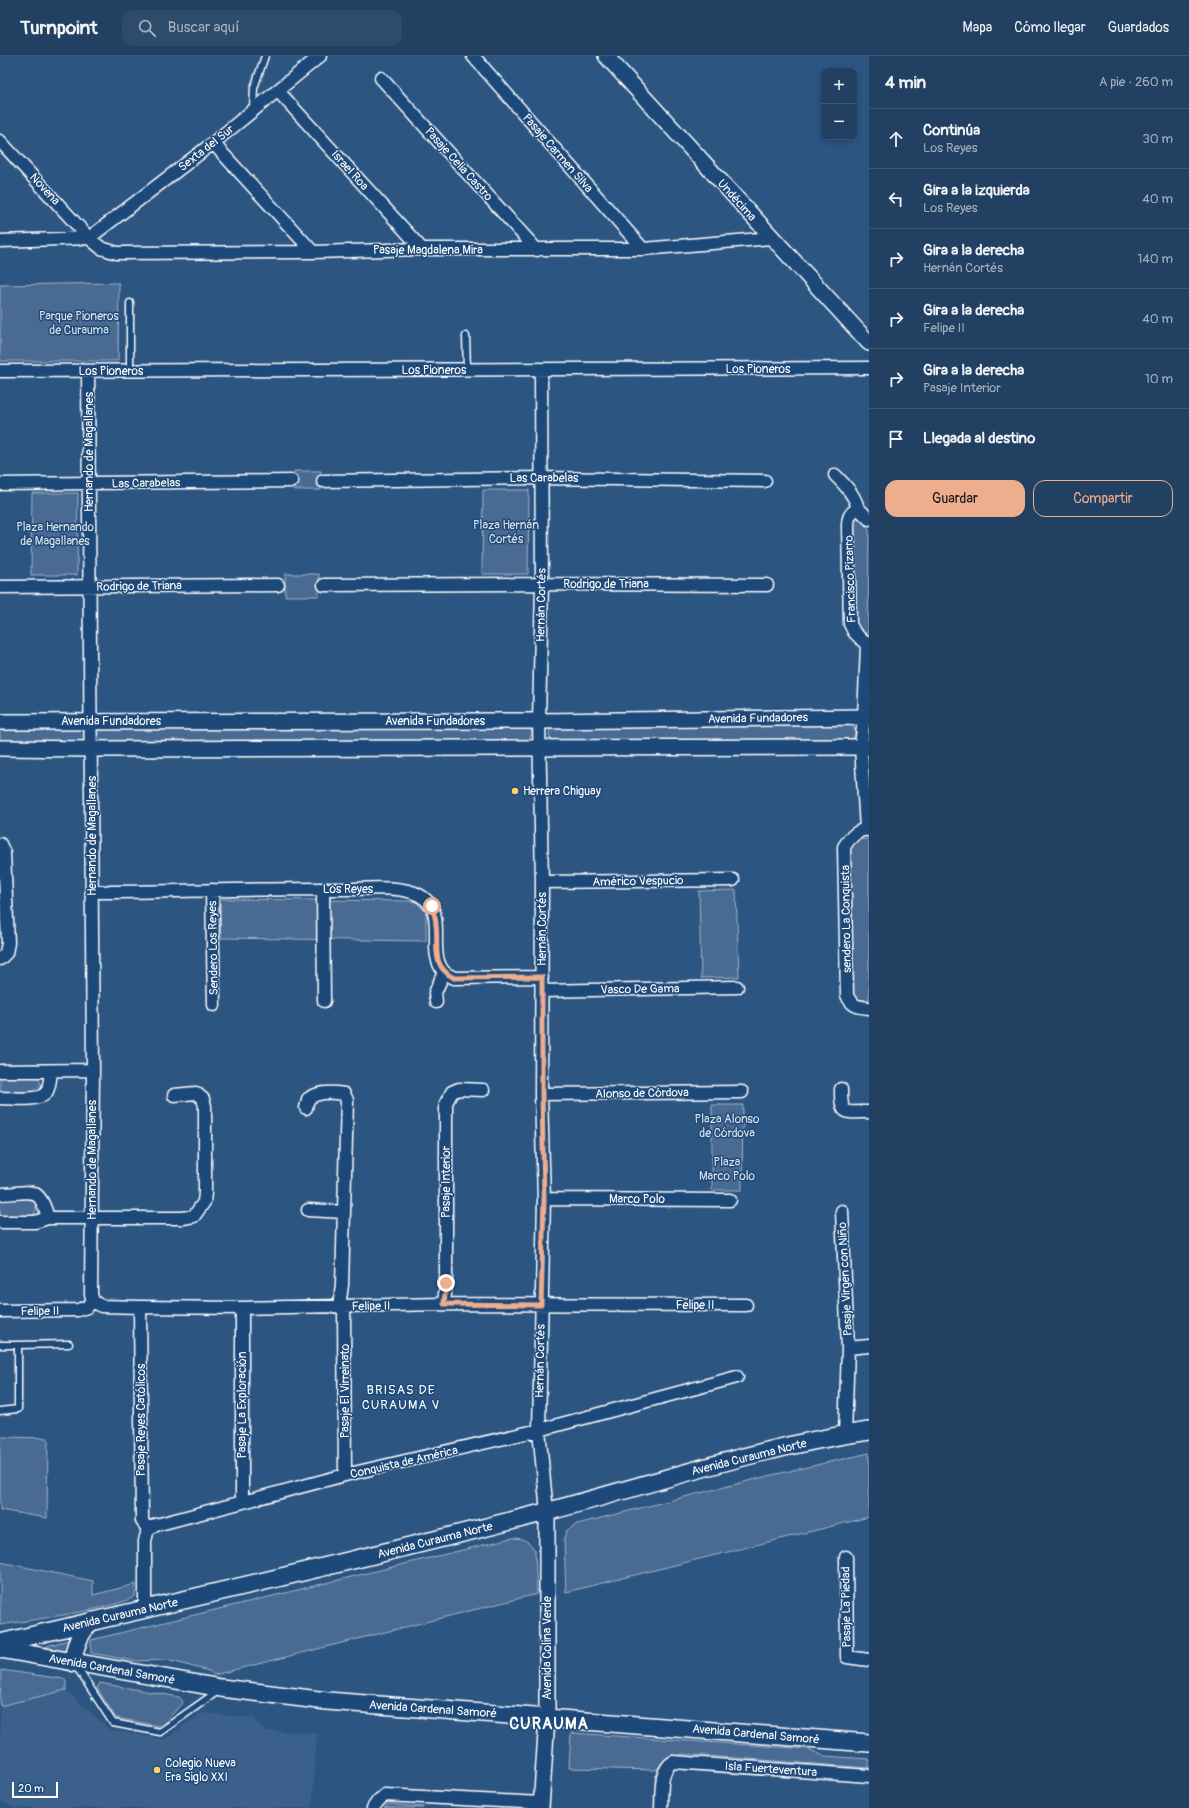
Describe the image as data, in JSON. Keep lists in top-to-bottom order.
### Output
{
  "streets": {
    "main road": ["Avenida Curauma Norte", "Avenida Cardenal Samoré"],
    "street": [
      "Sexta del Sur",
      "Pasaje Carmen Silva",
      "Pasaje Celia Castro",
      "Israel Roa",
      "Novena",
      "Undécima",
      "Pasaje Magdalena Mira",
      "Los Pioneros",
      "Hernando de Magallanes",
      "Las Carabelas",
      "Francisco Pizarro",
      "Rodrigo de Triana",
      "Hernán Cortés",
      "Avenida Fundadores",
      "Américo Vespucio",
      "Los Reyes",
      "sendero La Conquista",
      "Sendero Los Reyes",
      "Vasco De Gama",
      "Alonso de Córdova",
      "Pasaje Interior",
      "Marco Polo",
      "Pasaje Virgen con Niño",
      "Felipe II",
      "Pasaje El Virreinato",
      "Pasaje La Exploración",
      "Pasaje Reyes Católicos",
      "Conquista de América",
      "Pasaje La Piedad",
      "Avenida Colina Verde",
      "Isla Fuerteventura"
    ]
  },
  "crossings": [
    ["Sexta del Sur", "Israel Roa"],
    ["Sexta del Sur", "Novena"],
    ["Sexta del Sur", "Pasaje Magdalena Mira"],
    ["Pasaje Carmen Silva", "Pasaje Magdalena Mira"],
    ["Pasaje Celia Castro", "Pasaje Magdalena Mira"],
    ["Israel Roa", "Pasaje Magdalena Mira"],
    ["Novena", "Pasaje Magdalena Mira"],
    ["Undécima", "Pasaje Magdalena Mira"],
    ["Los Pioneros", "Hernando de Magallanes"],
    ["Los Pioneros", "Hernán Cortés"],
    ["Hernando de Magallanes", "Las Carabelas"],
    ["Hernando de Magallanes", "Rodrigo de Triana"],
    ["Hernando de Magallanes", "Avenida Fundadores"],
    ["Hernando de Magallanes", "Los Reyes"],
    ["Hernando de Magallanes", "Felipe II"],
    ["Las Carabelas", "Hernán Cortés"],
    ["Rodrigo de Triana", "Hernán Cortés"],
    ["Hernán Cortés", "Avenida Fundadores"],
    ["Hernán Cortés", "Américo Vespucio"],
    ["Hernán Cortés", "Vasco De Gama"],
    ["Hernán Cortés", "Alonso de Córdova"],
    ["Hernán Cortés", "Marco Polo"],
    ["Hernán Cortés", "Felipe II"],
    ["Hernán Cortés", "Avenida Curauma Norte"],
    ["Hernán Cortés", "Conquista de América"],
    ["Hernán Cortés", "Avenida Colina Verde"],
    ["Los Reyes", "Sendero Los Reyes"],
    ["Pasaje Interior", "Felipe II"],
    ["Pasaje Virgen con Niño", "Avenida Curauma Norte"],
    ["Felipe II", "Pasaje El Virreinato"],
    ["Felipe II", "Pasaje La Exploración"],
    ["Felipe II", "Pasaje Reyes Católicos"],
    ["Pasaje El Virreinato", "Conquista de América"],
    ["Pasaje La Exploración", "Conquista de América"],
    ["Pasaje Reyes Católicos", "Conquista de América"],
    ["Avenida Curauma Norte", "Avenida Colina Verde"],
    ["Avenida Colina Verde", "Avenida Cardenal Samoré"]
  ],
  "districts": ["BRISAS DE CURAUMA V", "CURAUMA"],
  "parks": [
    "Parque Pioneros de Curauma",
    "Plaza Hernán Cortés",
    "Plaza Hernando de Magallanes",
    "Plaza Alonso de Córdova",
    "Plaza Marco Polo"
  ],
  "places": ["Herrera Chiguay", "Colegio Nueva Era Siglo XXI"],
  "scale_bar": "20 m",
  "page": {
    "header": "Turnpoint",
    "search": "Buscar aquí",
    "nav": ["Mapa", "Cómo llegar", "Guardados"],
    "heading": ["4 min", "A pie · 260 m"],
    "map_buttons": ["+", "−"],
    "list": [
      ["Continúa", "Los Reyes", "30 m"],
      ["Gira a la izquierda", "Los Reyes", "40 m"],
      ["Gira a la derecha", "Hernán Cortés", "140 m"],
      ["Gira a la derecha", "Felipe II", "40 m"],
      ["Gira a la derecha", "Pasaje Interior", "10 m"],
      "Llegada al destino"
    ],
    "buttons": ["Guardar", "Compartir"],
    "scale": "20 m"
  }
}
